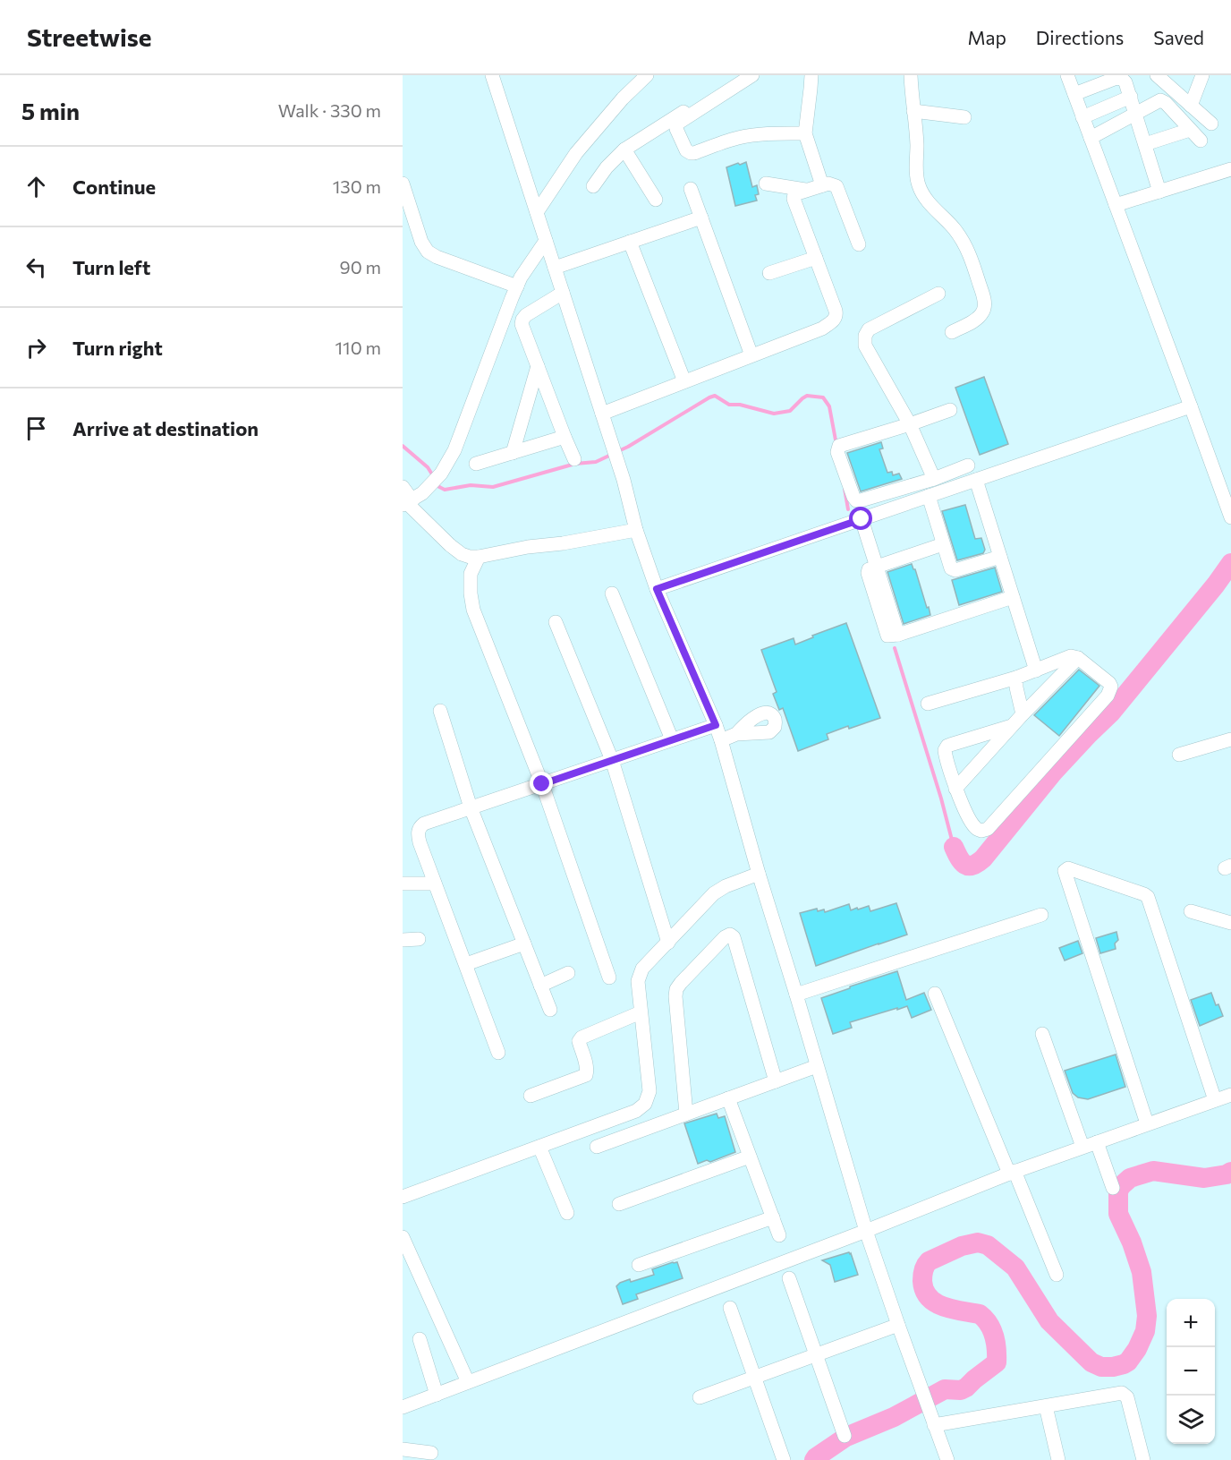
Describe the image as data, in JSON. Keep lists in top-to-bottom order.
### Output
{
  "page": {
    "header": "Streetwise",
    "nav": ["Map", "Directions", "Saved"],
    "heading": ["5 min", "Walk · 330 m"],
    "list": [
      ["Continue", "130 m"],
      ["Turn left", "90 m"],
      ["Turn right", "110 m"],
      "Arrive at destination"
    ],
    "map_buttons": ["+", "−"]
  }
}
